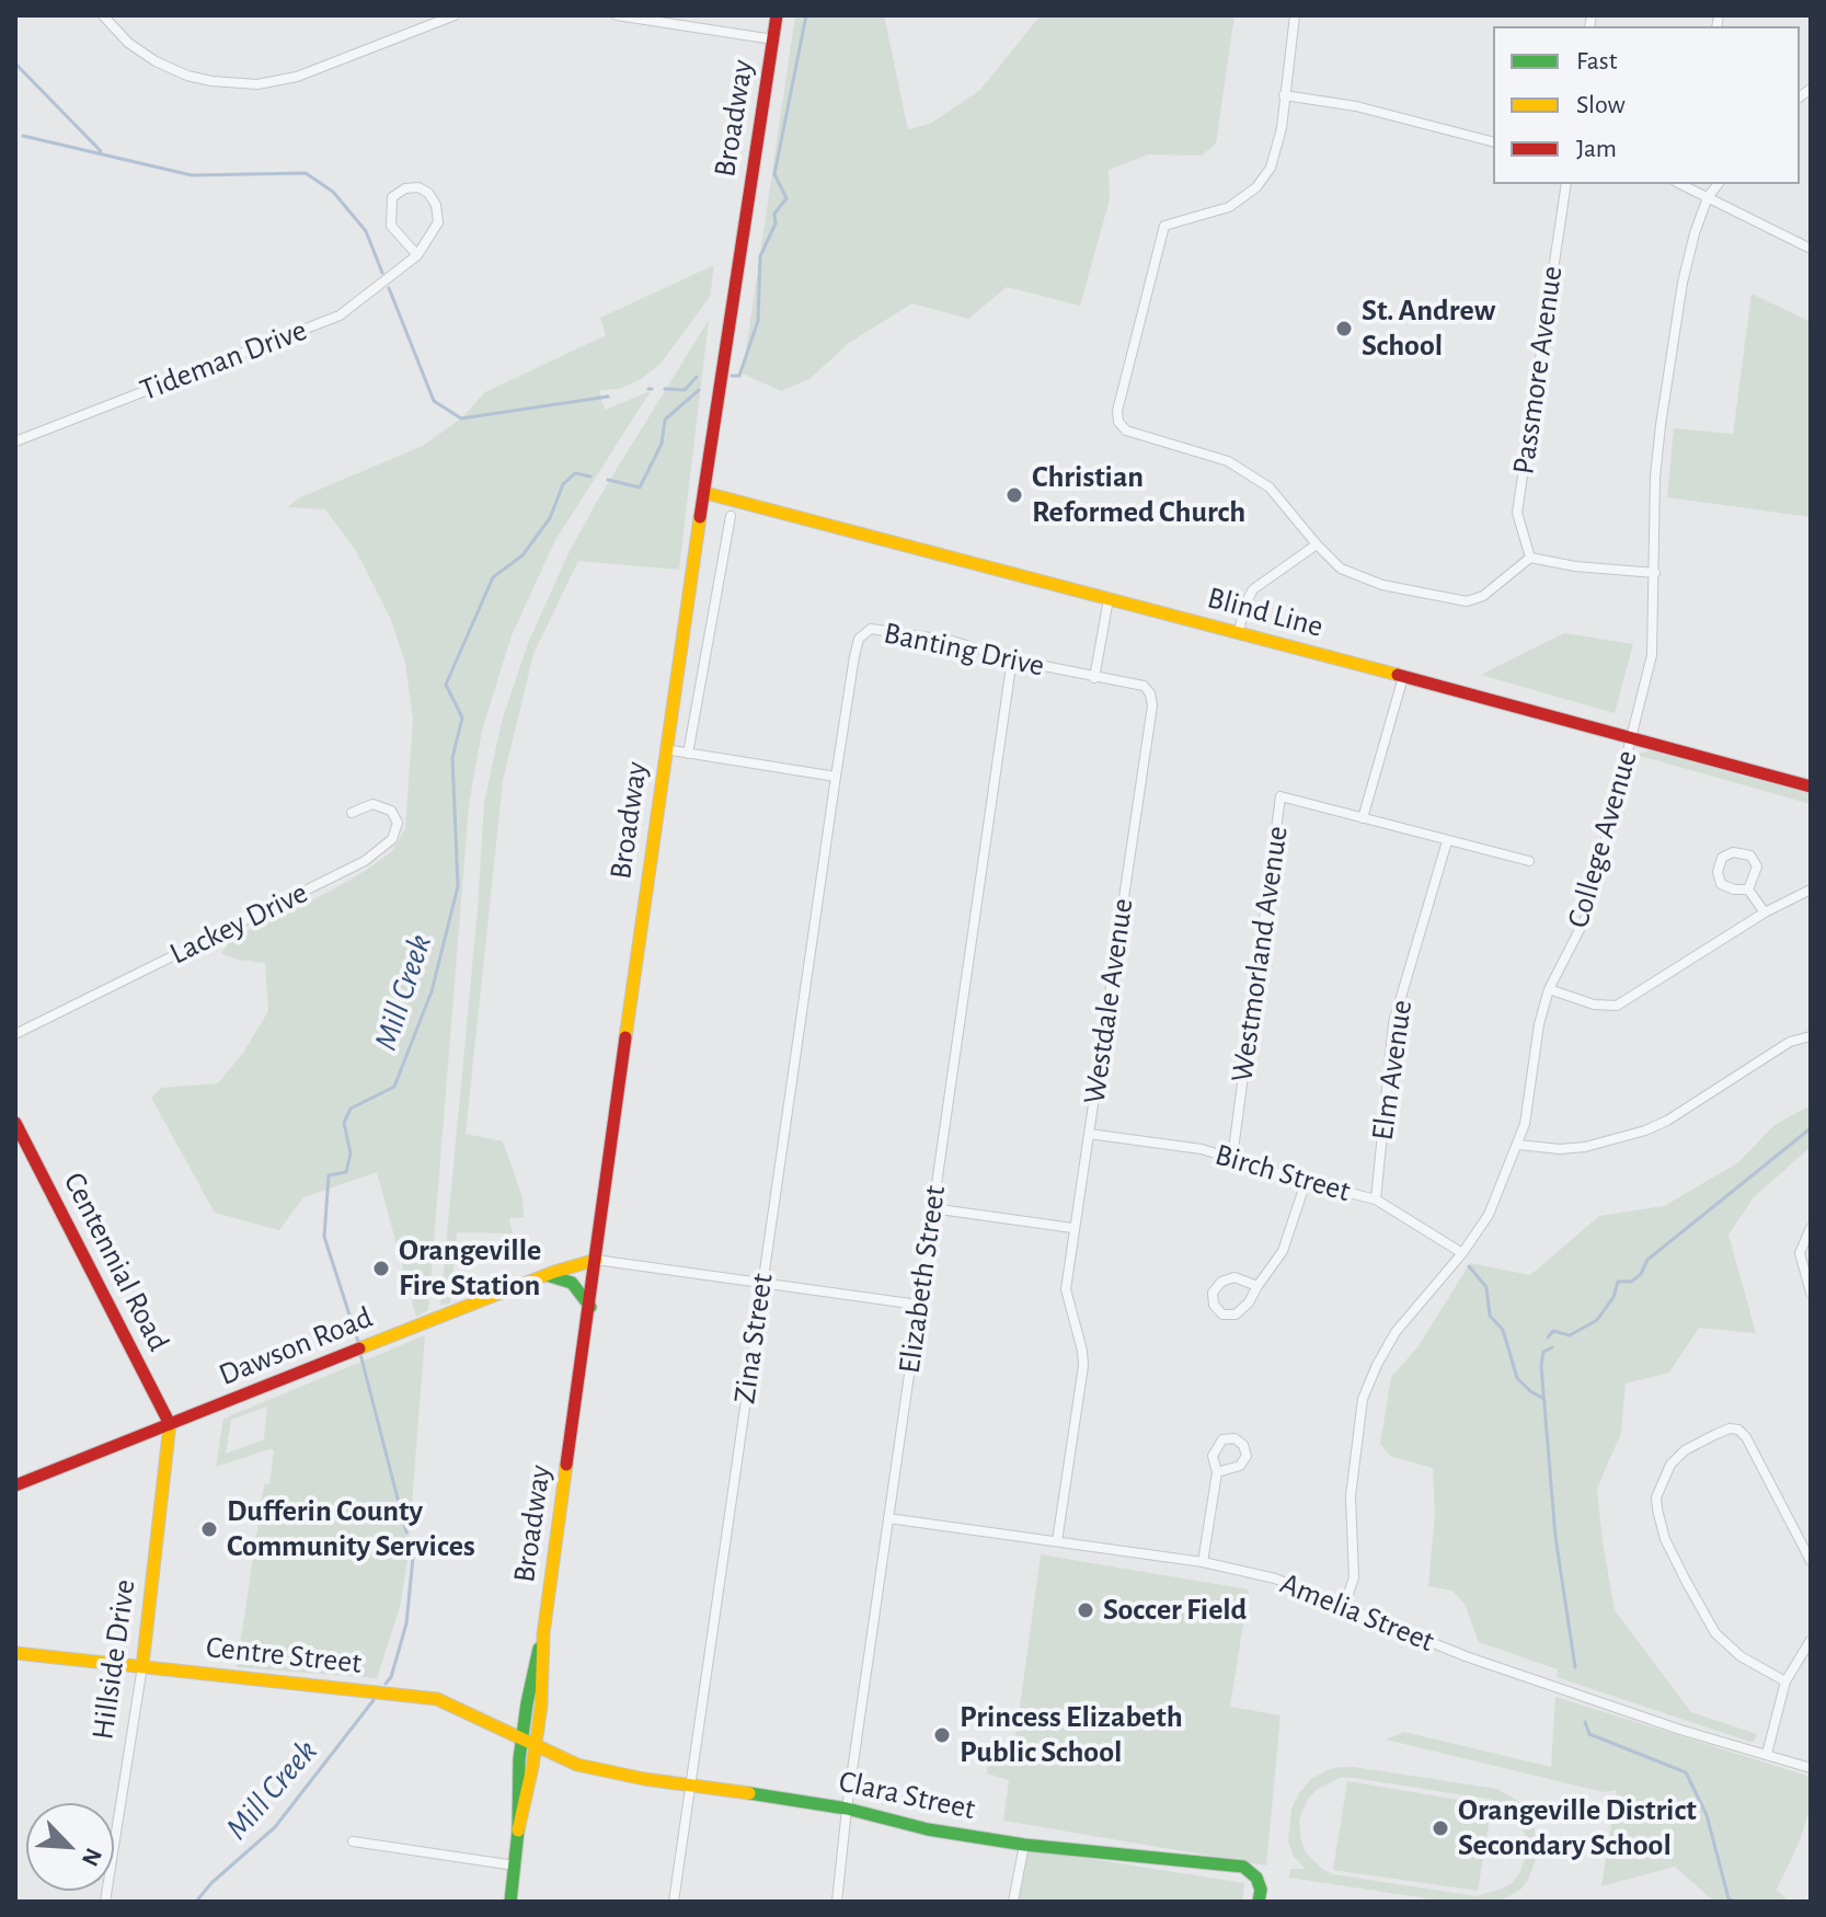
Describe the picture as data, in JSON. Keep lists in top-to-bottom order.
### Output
{
  "streets": {
    "street": [
      "Broadway",
      "Tideman Drive",
      "Passmore Avenue",
      "Blind Line",
      "Banting Drive",
      "College Avenue",
      "Lackey Drive",
      "Westmorland Avenue",
      "Westdale Avenue",
      "Elm Avenue",
      "Birch Street",
      "Centennial Road",
      "Elizabeth Street",
      "Zina Street",
      "Dawson Road",
      "Amelia Street",
      "Centre Street",
      "Hillside Drive",
      "Clara Street"
    ]
  },
  "crossings": [
    ["Broadway", "Blind Line"],
    ["Broadway", "Dawson Road"],
    ["Broadway", "Centre Street"],
    ["Broadway", "Clara Street"],
    ["Blind Line", "College Avenue"],
    ["Banting Drive", "Westdale Avenue"],
    ["Banting Drive", "Elizabeth Street"],
    ["Banting Drive", "Zina Street"],
    ["College Avenue", "Birch Street"],
    ["College Avenue", "Amelia Street"],
    ["Westmorland Avenue", "Elm Avenue"],
    ["Westmorland Avenue", "Birch Street"],
    ["Westdale Avenue", "Birch Street"],
    ["Westdale Avenue", "Amelia Street"],
    ["Elm Avenue", "Birch Street"],
    ["Centennial Road", "Dawson Road"],
    ["Centennial Road", "Hillside Drive"],
    ["Elizabeth Street", "Amelia Street"],
    ["Elizabeth Street", "Clara Street"],
    ["Zina Street", "Clara Street"],
    ["Dawson Road", "Hillside Drive"],
    ["Centre Street", "Hillside Drive"],
    ["Centre Street", "Clara Street"]
  ],
  "water": ["Mill Creek"],
  "places": [
    "St. Andrew School",
    "Christian Reformed Church",
    "Orangeville Fire Station",
    "Dufferin County Community Services",
    "Soccer Field",
    "Princess Elizabeth Public School",
    "Orangeville District Secondary School"
  ],
  "legend": ["Fast", "Slow", "Jam"],
  "north": "bottom right"
}
